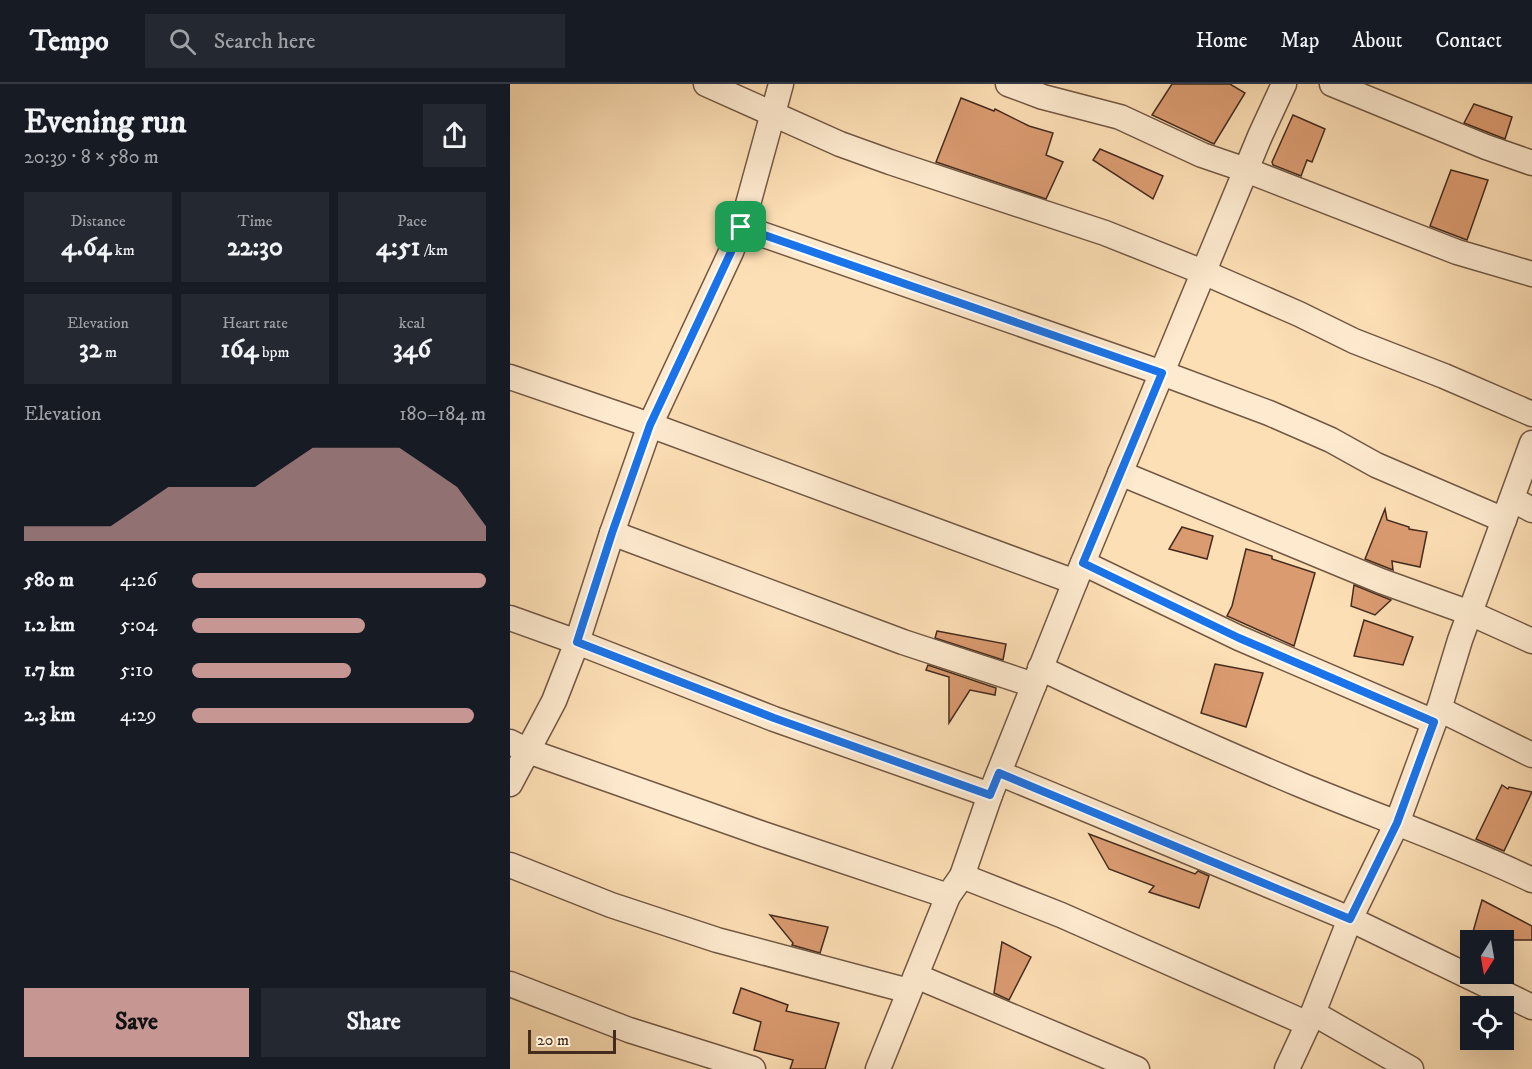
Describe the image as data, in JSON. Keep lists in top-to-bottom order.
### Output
{
  "scale_bar": "20 m",
  "north": "bottom",
  "page": {
    "header": "Tempo",
    "search": "Search here",
    "nav": [
      "Home",
      "Map",
      "About",
      "Contact"
    ],
    "heading": ["Evening run", "20:39 · 8 × 580 m"],
    "stats": [
      ["Distance", "4.64 km"],
      ["Time", "22:30"],
      ["Pace", "4:51 /km"],
      ["Elevation", "32 m"],
      ["Heart rate", "164 bpm"],
      ["kcal", "346"]
    ],
    "chart": ["Elevation", "180–184 m"],
    "list": [
      {
        "name": "580 m",
        "note": "4:26"
      },
      {
        "name": "1.2 km",
        "note": "5:04"
      },
      {
        "name": "1.7 km",
        "note": "5:10"
      },
      {
        "name": "2.3 km",
        "note": "4:29"
      }
    ],
    "buttons": ["Save", "Share"],
    "scale": "20 m"
  }
}
